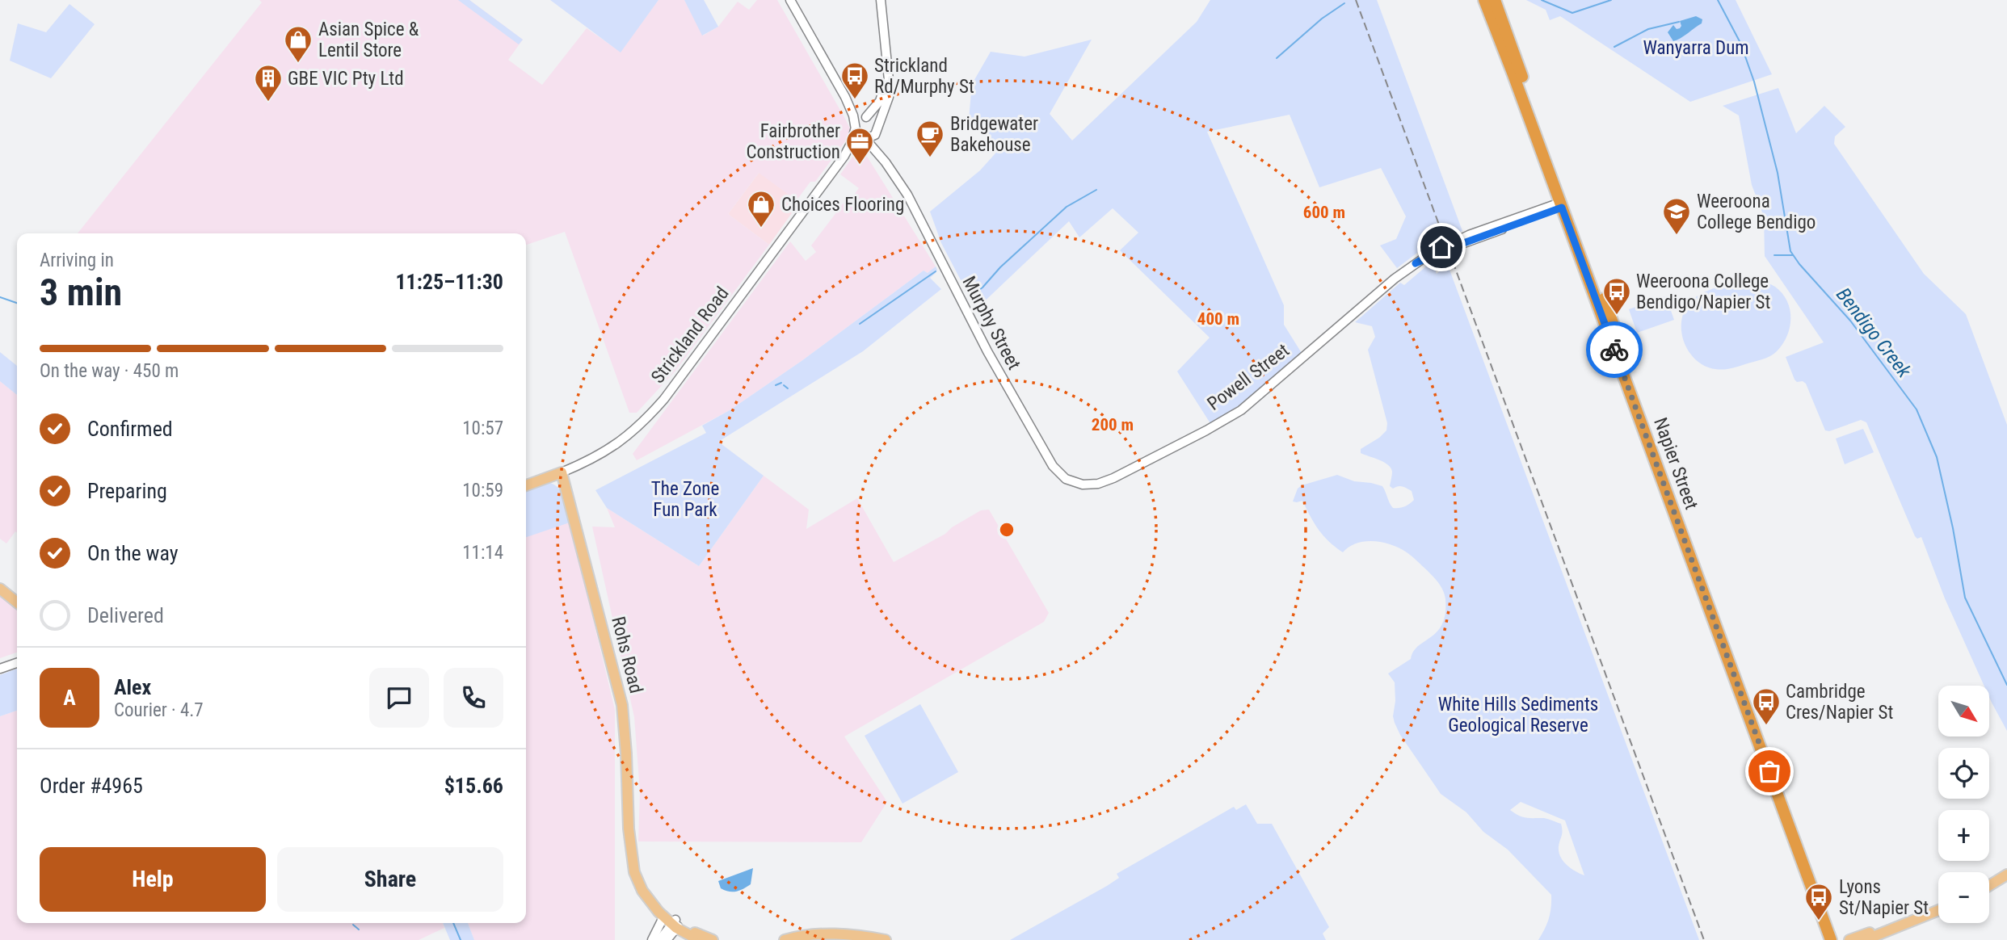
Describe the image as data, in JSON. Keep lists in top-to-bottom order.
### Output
{
  "streets": {
    "highway": ["Napier Street"],
    "main road": ["Strickland Road", "Rohs Road"],
    "street": ["Murphy Street", "Powell Street"]
  },
  "crossings": [
    ["Murphy Street", "Strickland Road"],
    ["Murphy Street", "Powell Street"],
    ["Strickland Road", "Rohs Road"],
    ["Powell Street", "Napier Street"]
  ],
  "water": ["Bendigo Creek"],
  "parks": ["Wanyarra Dum", "The Zone Fun Park", "White Hills Sediments Geological Reserve"],
  "places": {
    "shop": ["Asian Spice & Lentil Store", "Choices Flooring"],
    "bus stop": [
      "Strickland Rd/Murphy St",
      "Weeroona College Bendigo/Napier St",
      "Cambridge Cres/Napier St",
      "Lyons St/Napier St"
    ],
    "building": ["GBE VIC Pty Ltd"],
    "cafe": ["Bridgewater Bakehouse"],
    "office": ["Fairbrother Construction"],
    "school or university": ["Weeroona College Bendigo"]
  },
  "north": "bottom right",
  "page": {
    "heading": ["3 min", "Arriving in", "11:25–11:30"],
    "panel": [
      "Alex",
      "Courier · 4.7",
      "Order #4965",
      "$15.66"
    ],
    "bar": "On the way · 450 m",
    "list": [
      ["Confirmed", "10:57"],
      ["Preparing", "10:59"],
      ["On the way", "11:14"],
      "Delivered"
    ],
    "round": "A",
    "map_buttons": ["+", "−"],
    "buttons": ["Help", "Share"]
  },
  "rings": ["600 m", "400 m", "200 m"]
}
